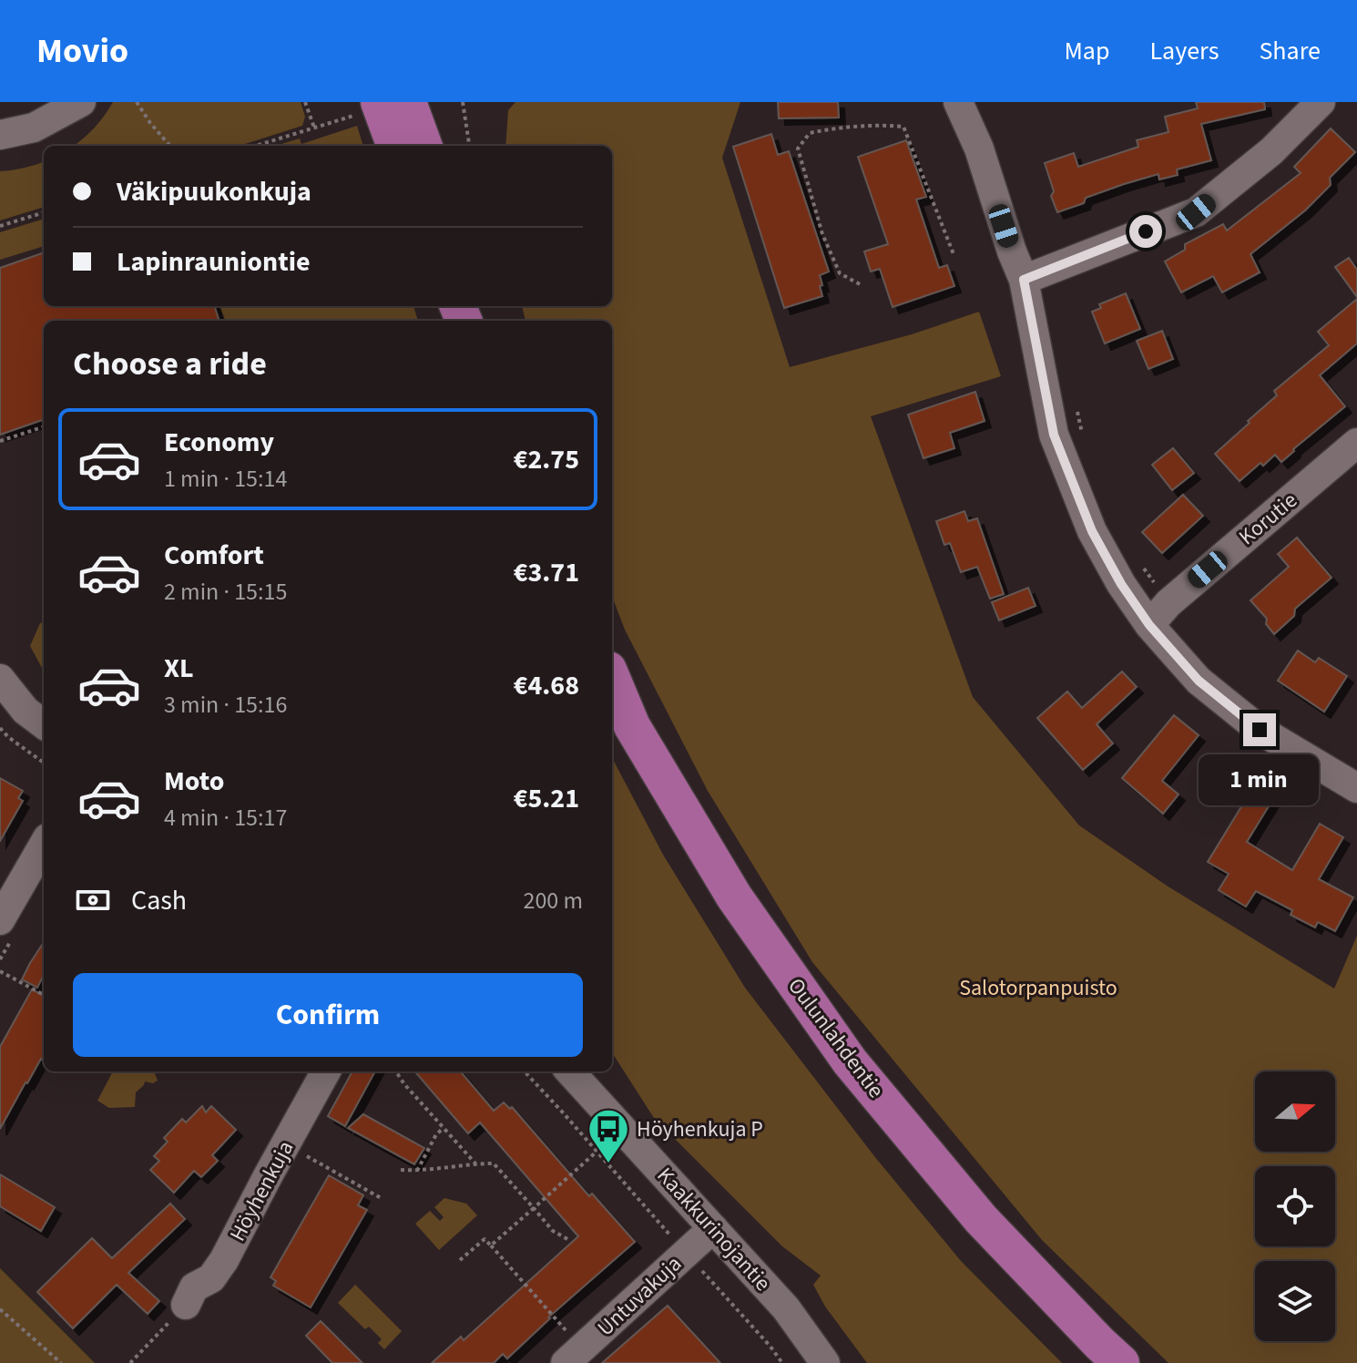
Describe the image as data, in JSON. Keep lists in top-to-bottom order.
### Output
{
  "streets": {
    "main road": ["Oulunlahdentie"],
    "street": [
      "Korutie",
      "Höyhenkuja",
      "Kaakkurinojantie",
      "Untuvakuja"
    ]
  },
  "crossings": [
    ["Kaakkurinojantie", "Untuvakuja"]
  ],
  "parks": ["Salotorpanpuisto"],
  "places": {
    "bus stop": ["Höyhenkuja P"]
  },
  "north": "right",
  "page": {
    "header": "Movio",
    "nav": ["Map", "Layers", "Share"],
    "banner": ["Väkipuukonkuja", "Lapinrauniontie"],
    "heading": "Choose a ride",
    "list": [
      {
        "name": "Economy",
        "note": "1 min · 15:14",
        "value": "€2.75"
      },
      {
        "name": "Comfort",
        "note": "2 min · 15:15",
        "value": "€3.71"
      },
      {
        "name": "XL",
        "note": "3 min · 15:16",
        "value": "€4.68"
      },
      {
        "name": "Moto",
        "note": "4 min · 15:17",
        "value": "€5.21"
      }
    ],
    "bubble": "1 min",
    "pay": ["Cash", "200 m"],
    "buttons": "Confirm"
  }
}
